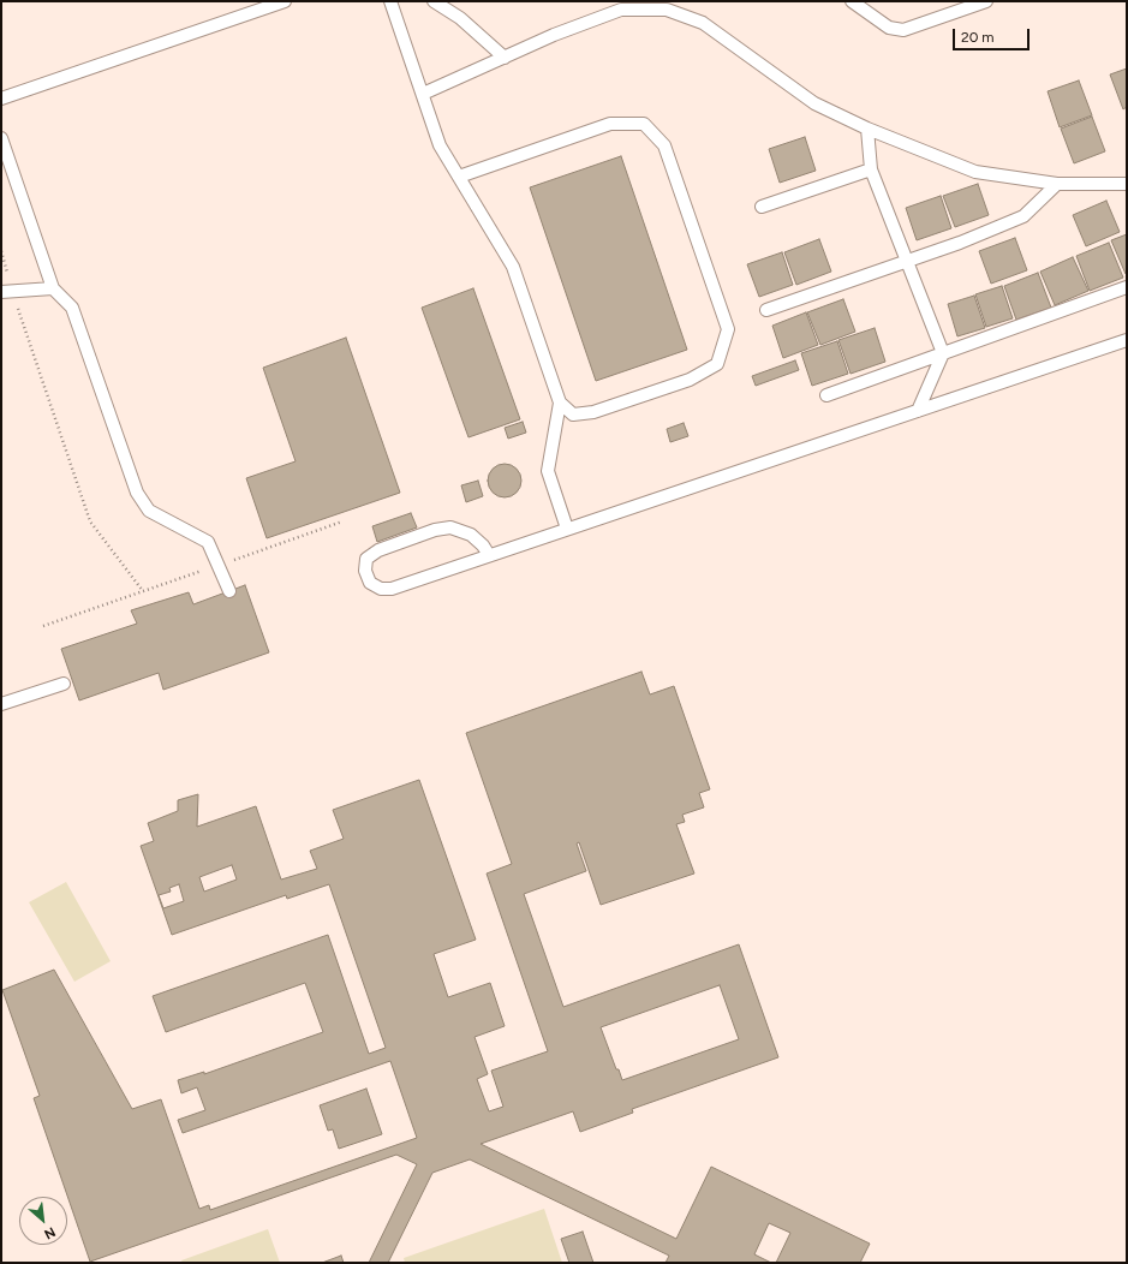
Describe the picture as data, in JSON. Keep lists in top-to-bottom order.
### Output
{
  "scale_bar": "20 m",
  "north": "bottom right"
}
